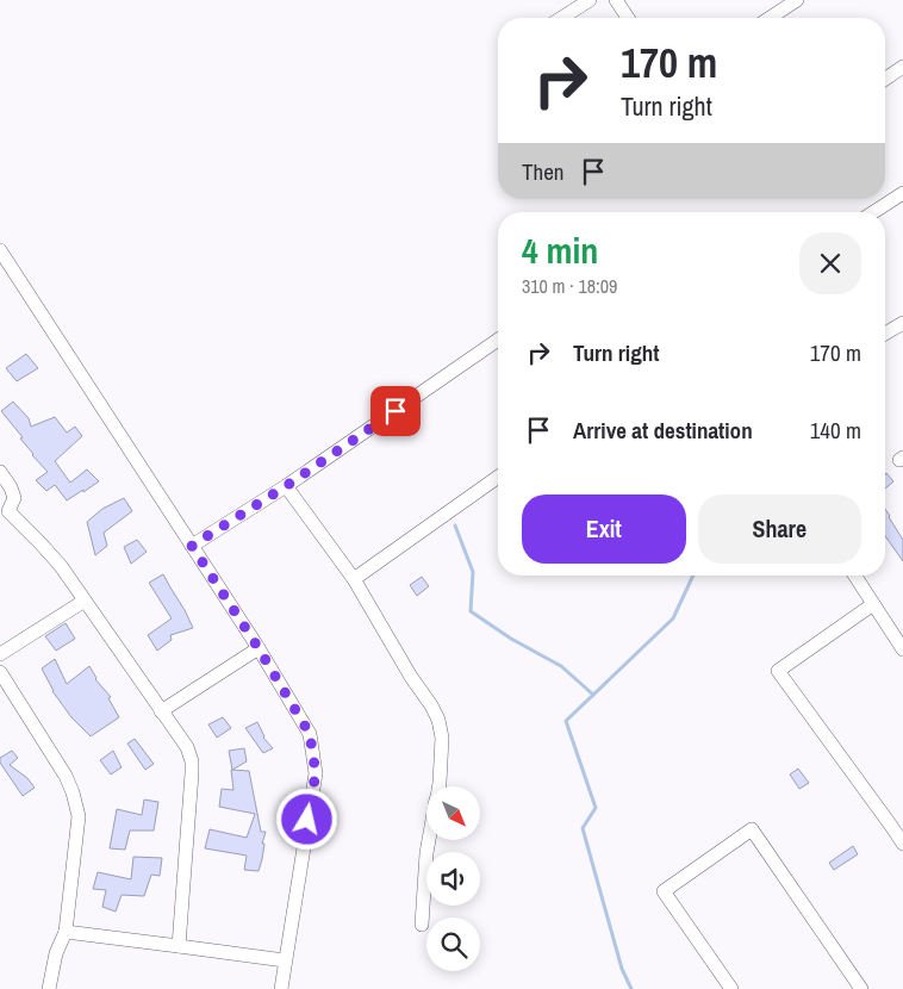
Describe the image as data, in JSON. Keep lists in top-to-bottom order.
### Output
{
  "north": "bottom right",
  "page": {
    "turn": ["170 m", "Turn right"],
    "then": "Then",
    "heading": ["4 min", "310 m · 18:09"],
    "list": [
      {
        "name": "Turn right",
        "value": "170 m"
      },
      {
        "name": "Arrive at destination",
        "value": "140 m"
      }
    ],
    "buttons": ["Exit", "Share"]
  }
}
